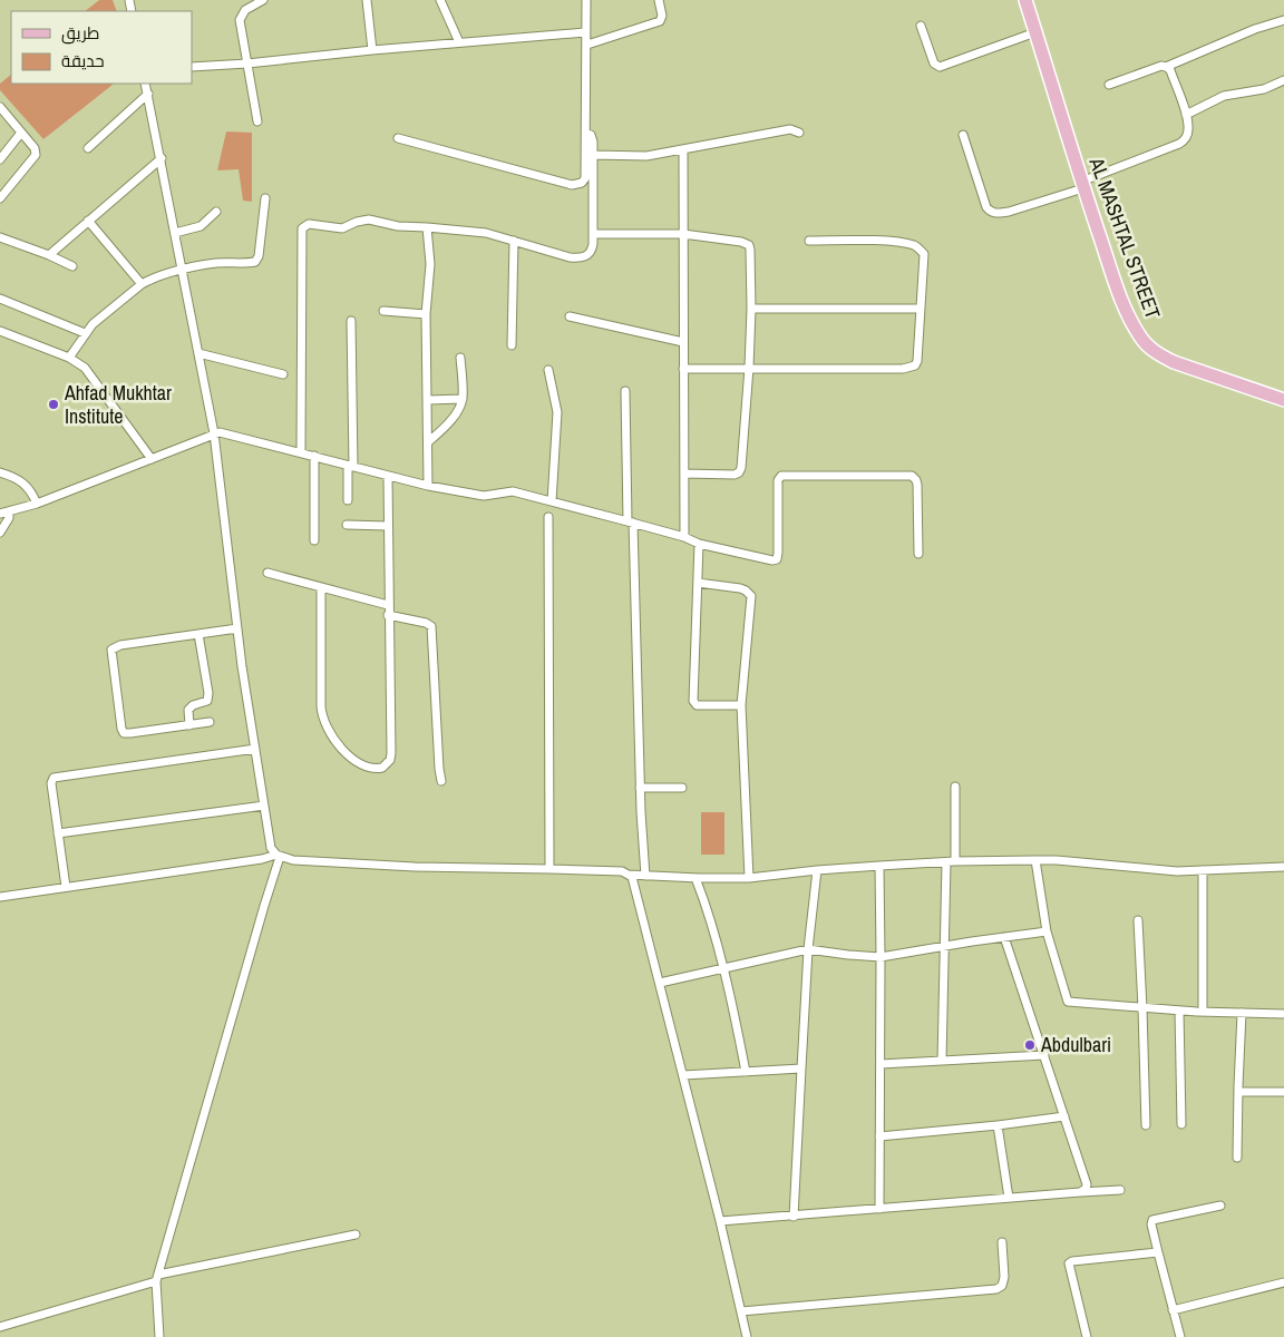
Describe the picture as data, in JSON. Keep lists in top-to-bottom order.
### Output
{
  "streets": {
    "main road": ["AL MASHTAL STREET"]
  },
  "places": ["Ahfad Mukhtar Institute", "Abdulbari"],
  "legend": ["طريق", "حديقة"]
}
